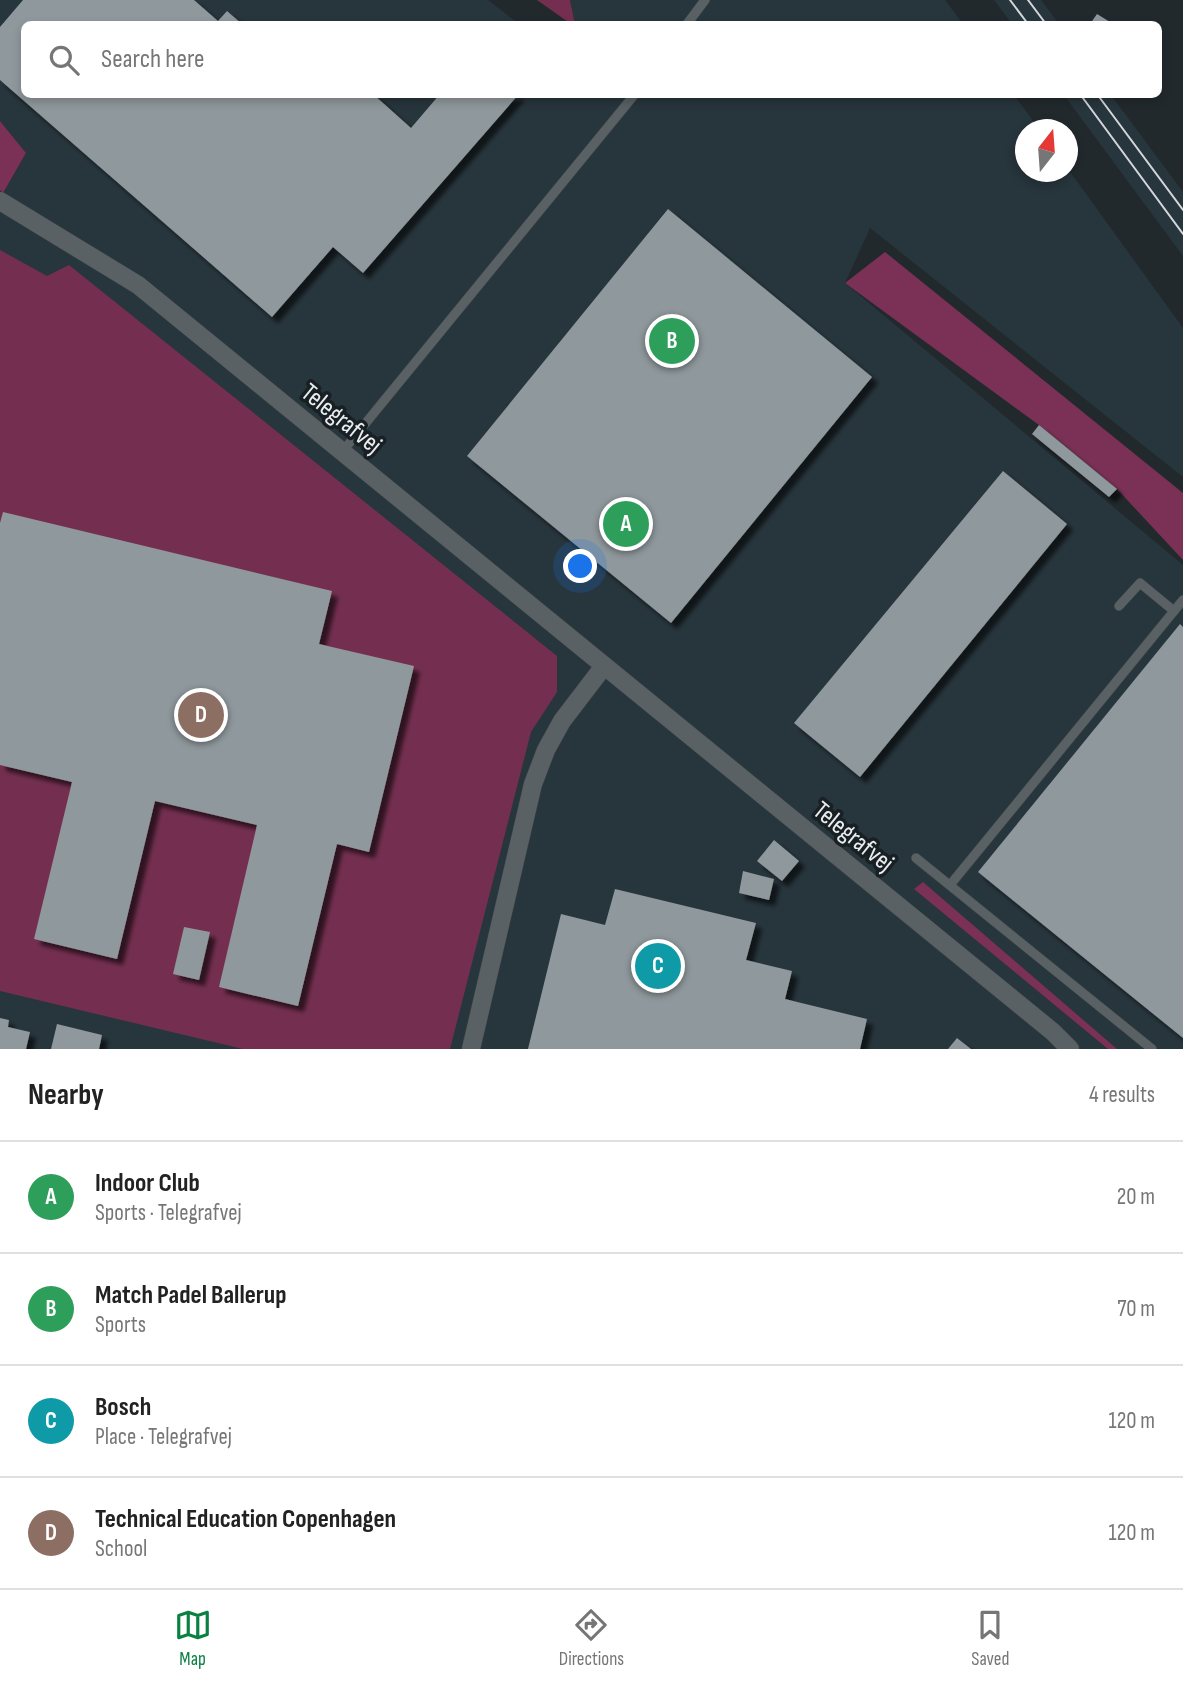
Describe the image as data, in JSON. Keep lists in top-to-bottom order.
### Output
{
  "streets": {
    "street": ["Telegrafvej"]
  },
  "north": "top",
  "page": {
    "search": "Search here",
    "pins": [
      "B",
      "A",
      "D",
      "C"
    ],
    "heading": ["Nearby", "4 results"],
    "list": [
      {
        "mark": "A",
        "name": "Indoor Club",
        "note": "Sports · Telegrafvej",
        "value": "20 m"
      },
      {
        "mark": "B",
        "name": "Match Padel Ballerup",
        "note": "Sports",
        "value": "70 m"
      },
      {
        "mark": "C",
        "name": "Bosch",
        "note": "Place · Telegrafvej",
        "value": "120 m"
      },
      {
        "mark": "D",
        "name": "Technical Education Copenhagen",
        "note": "School",
        "value": "120 m"
      }
    ],
    "nav": ["Map", "Directions", "Saved"]
  }
}
